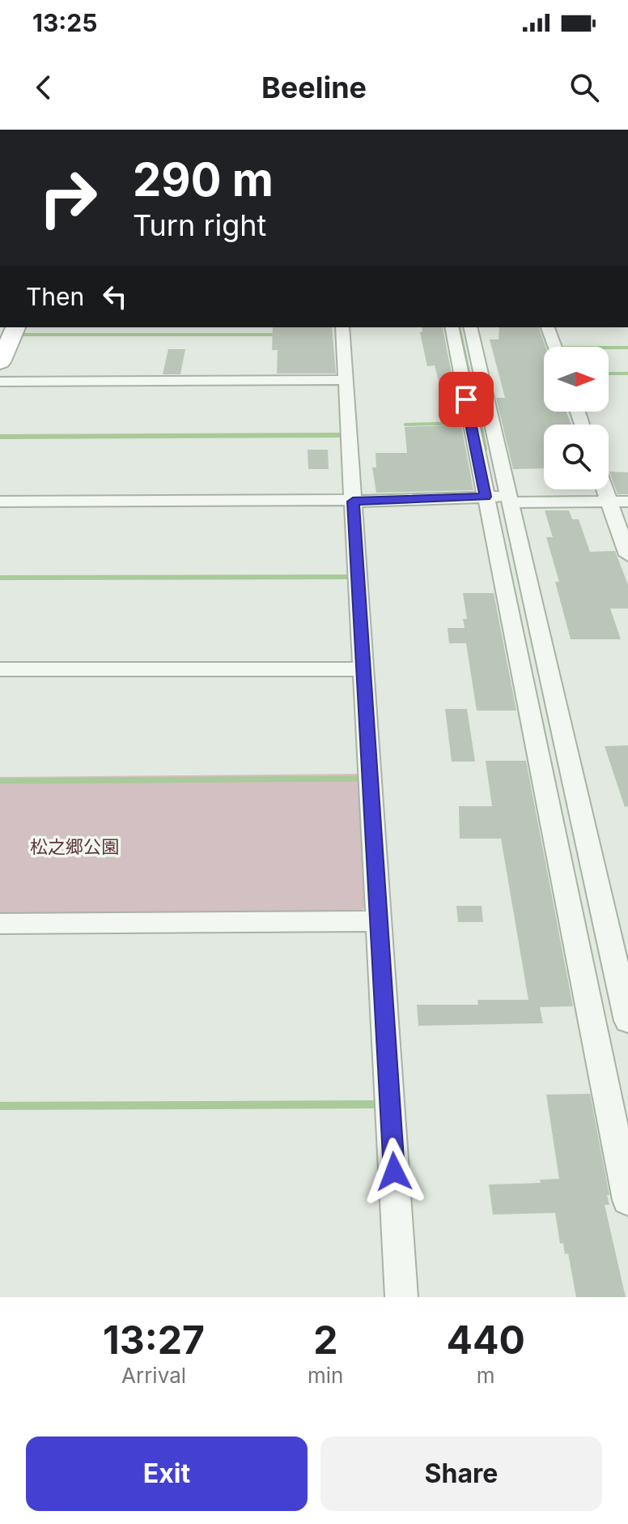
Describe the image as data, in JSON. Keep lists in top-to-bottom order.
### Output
{
  "parks": ["松之郷公園"],
  "north": "right",
  "page": {
    "status": "13:25",
    "header": "Beeline",
    "turn": ["290 m", "Turn right"],
    "then": "Then",
    "eta": [
      "13:27",
      "Arrival",
      "2",
      "min",
      "440",
      "m"
    ],
    "buttons": ["Exit", "Share"]
  }
}
